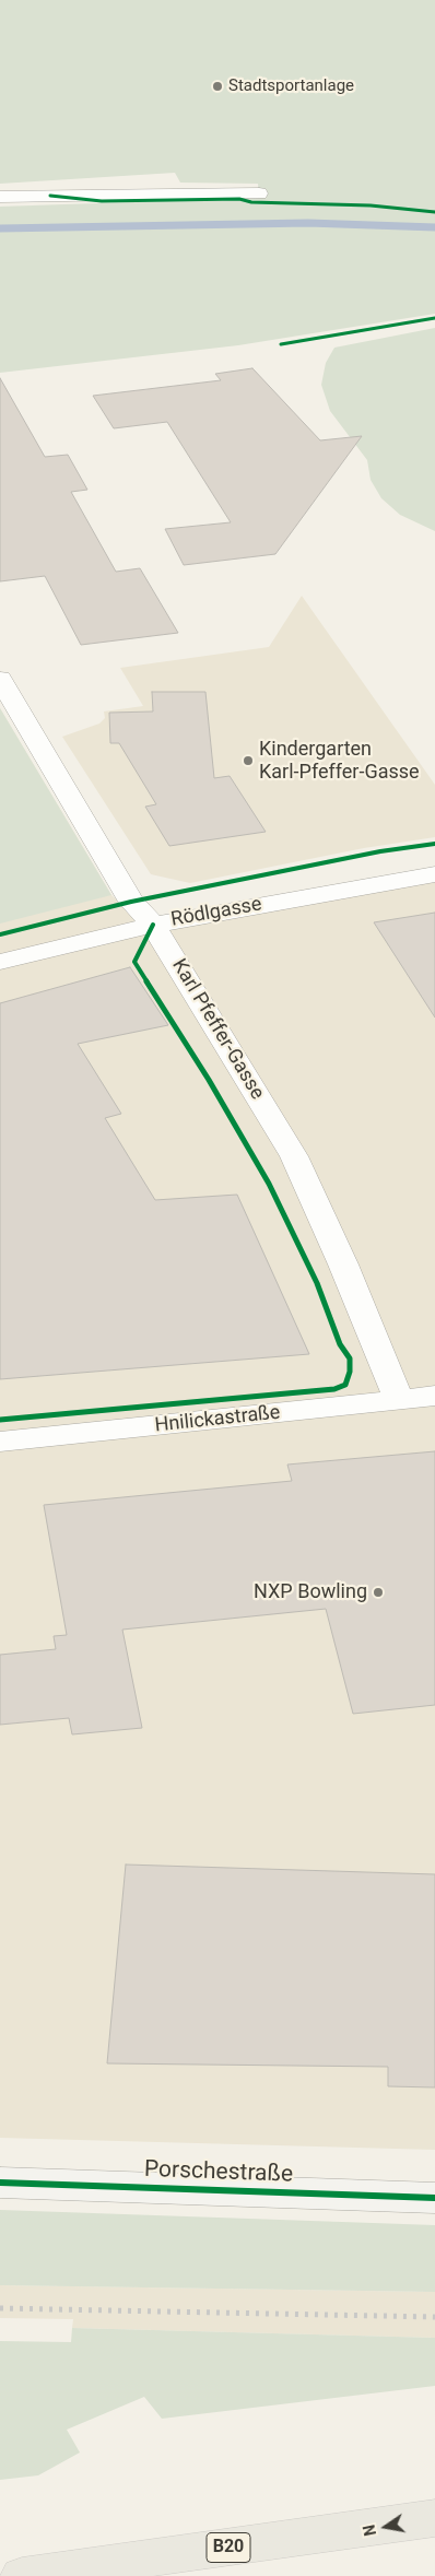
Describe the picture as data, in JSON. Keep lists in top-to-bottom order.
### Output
{
  "streets": {
    "main road": ["B20"],
    "street": [
      "Rödlgasse",
      "Karl Pfeffer-Gasse",
      "Hnilickastraße",
      "Porschestraße"
    ]
  },
  "crossings": [
    ["Rödlgasse", "Karl Pfeffer-Gasse"],
    ["Karl Pfeffer-Gasse", "Hnilickastraße"]
  ],
  "places": ["Stadtsportanlage", "Kindergarten Karl-Pfeffer-Gasse", "NXP Bowling"],
  "north": "left"
}
